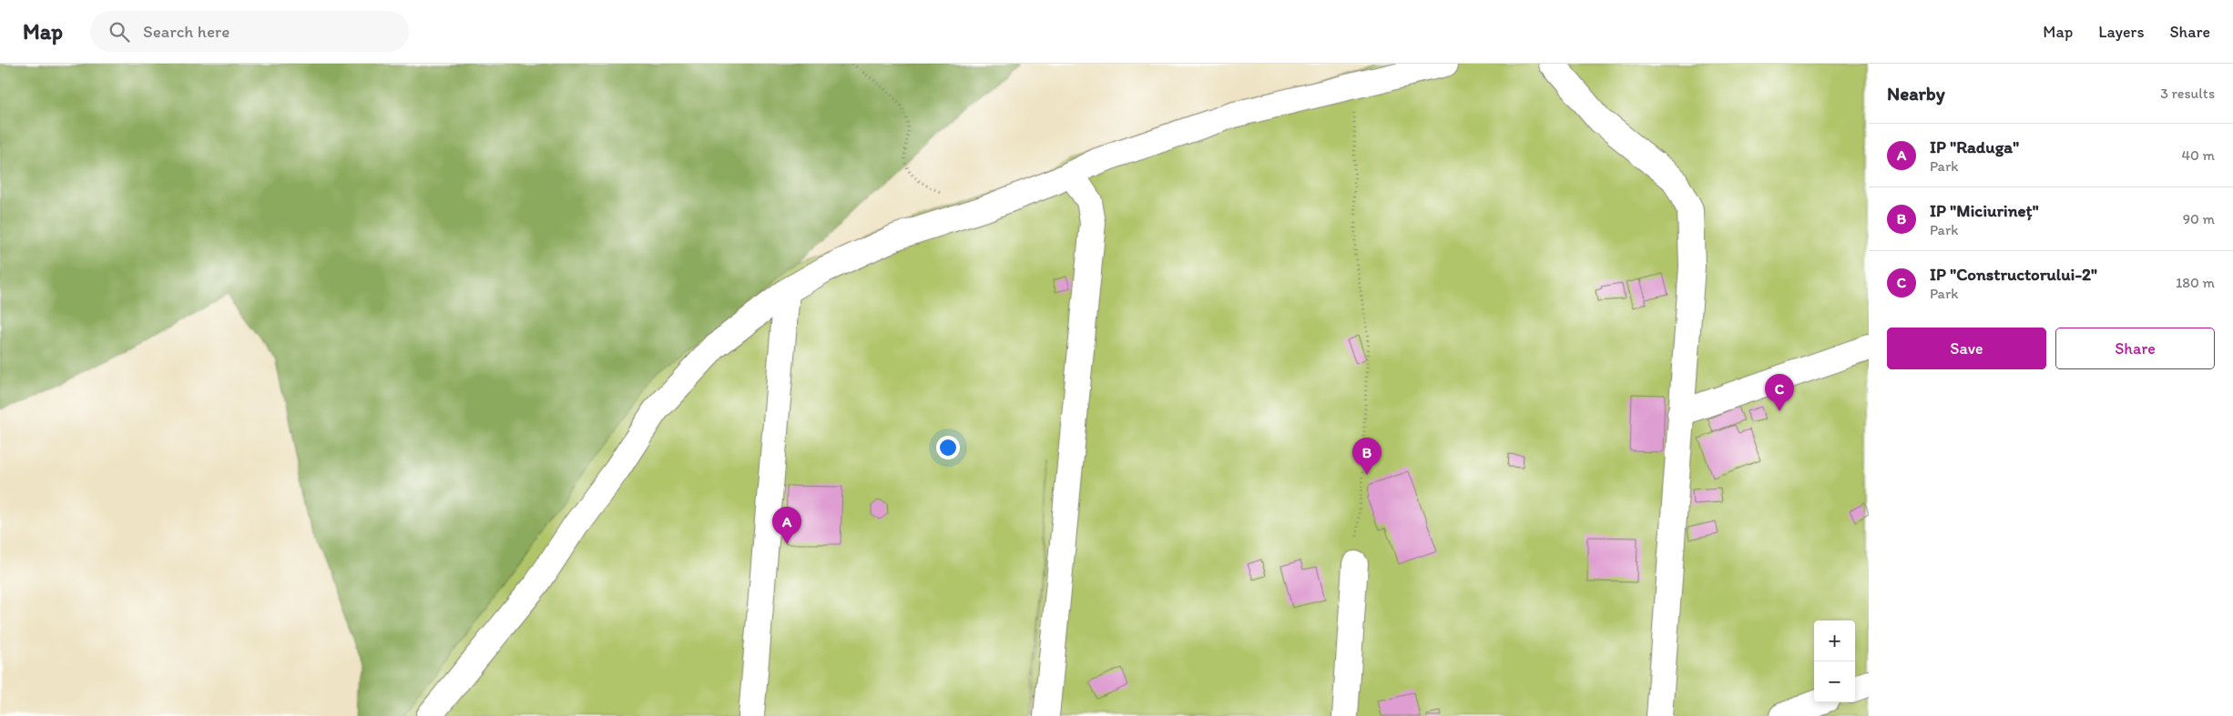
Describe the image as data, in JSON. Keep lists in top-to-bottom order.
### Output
{
  "page": {
    "header": "Map",
    "search": "Search here",
    "nav": ["Map", "Layers", "Share"],
    "heading": ["Nearby", "3 results"],
    "list": [
      {
        "mark": "A",
        "name": "IP \"Raduga\"",
        "note": "Park",
        "value": "40 m"
      },
      {
        "mark": "B",
        "name": "IP \"Miciurineț\"",
        "note": "Park",
        "value": "90 m"
      },
      {
        "mark": "C",
        "name": "IP \"Constructorului-2\"",
        "note": "Park",
        "value": "180 m"
      }
    ],
    "buttons": ["Save", "Share"],
    "pins": ["C", "B", "A"],
    "map_buttons": ["+", "−"]
  }
}
